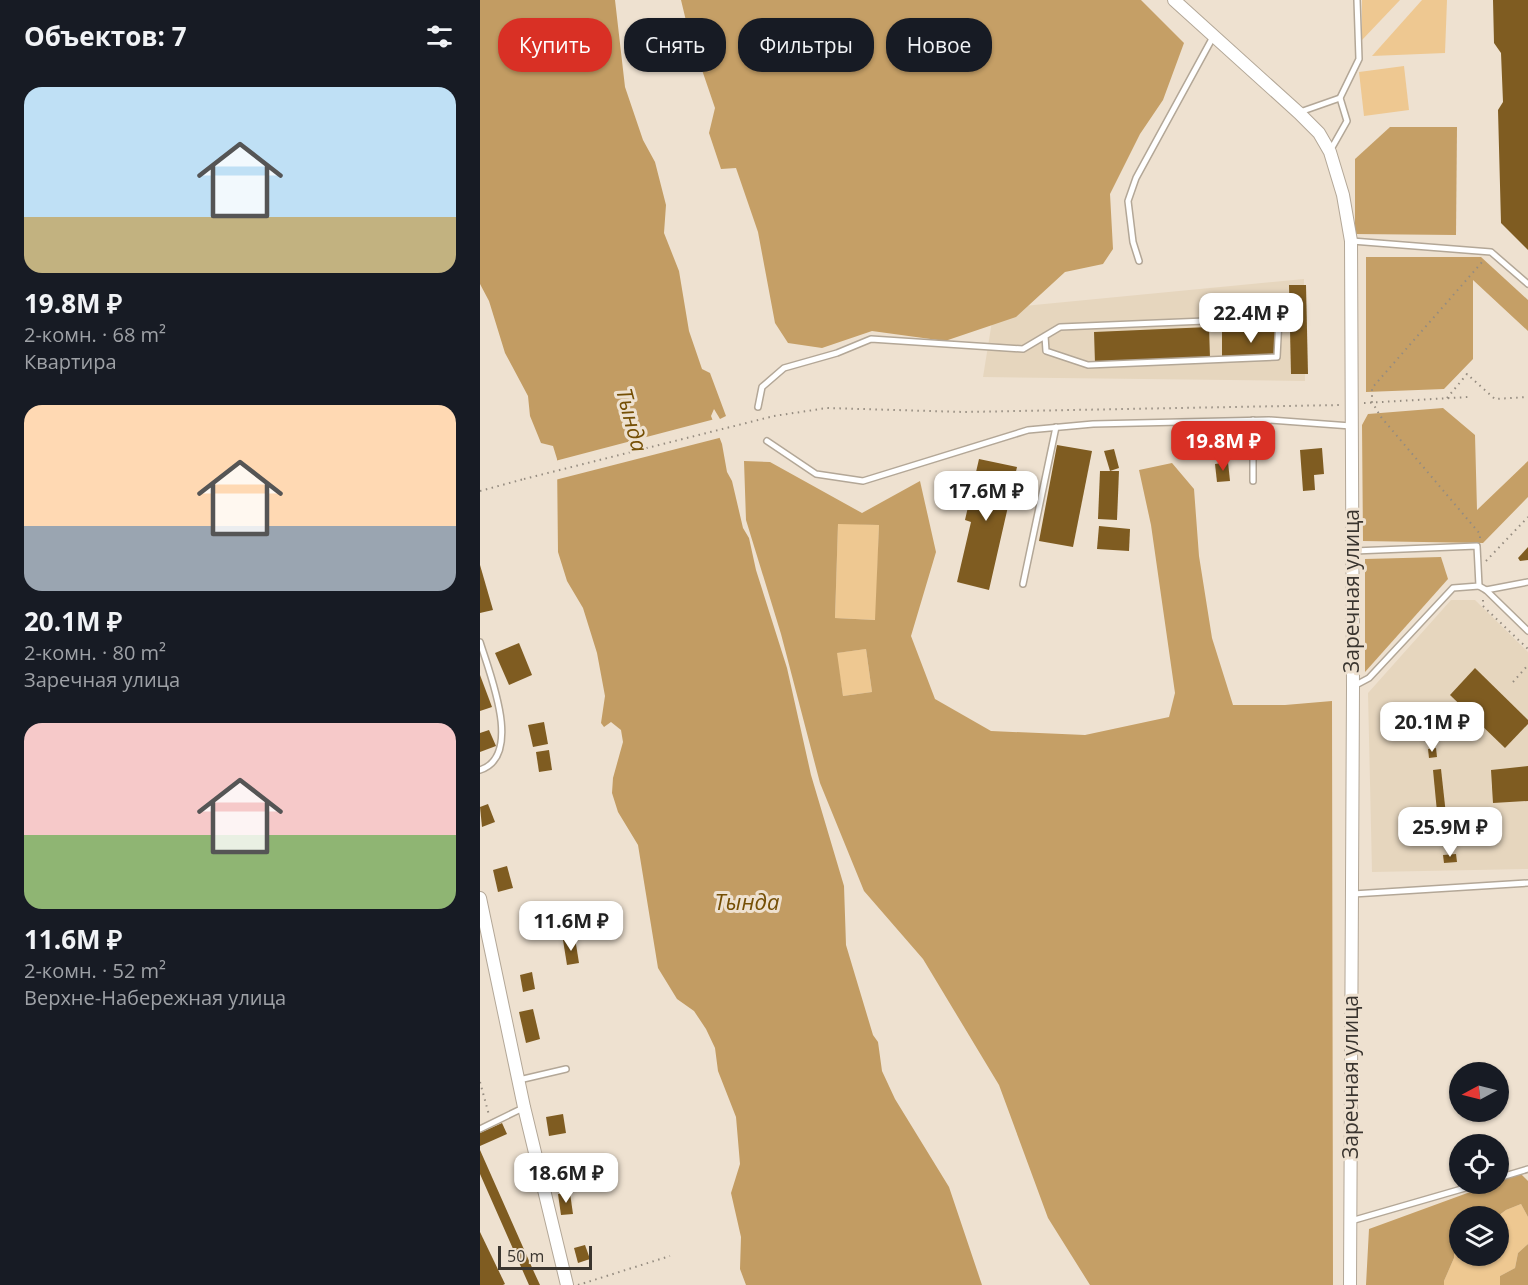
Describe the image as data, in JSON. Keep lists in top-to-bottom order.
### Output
{
  "streets": {
    "street": ["Заречная улица"]
  },
  "water": ["Тында"],
  "scale_bar": "50 m",
  "north": "left",
  "page": {
    "heading": "Объектов: 7",
    "chip": [
      "Купить",
      "Снять",
      "Фильтры",
      "Новое"
    ],
    "list": [
      {
        "name": "19.8M ₽",
        "note": "2-комн. · 68 m² · Квартира"
      },
      {
        "name": "20.1M ₽",
        "note": "2-комн. · 80 m² · Заречная улица"
      },
      {
        "name": "11.6M ₽",
        "note": "2-комн. · 52 m² · Верхне-Набережная улица"
      }
    ],
    "price": [
      "22.4M ₽",
      "19.8M ₽",
      "17.6M ₽",
      "20.1M ₽",
      "25.9M ₽",
      "11.6M ₽",
      "18.6M ₽"
    ],
    "scale": "50 m"
  }
}
